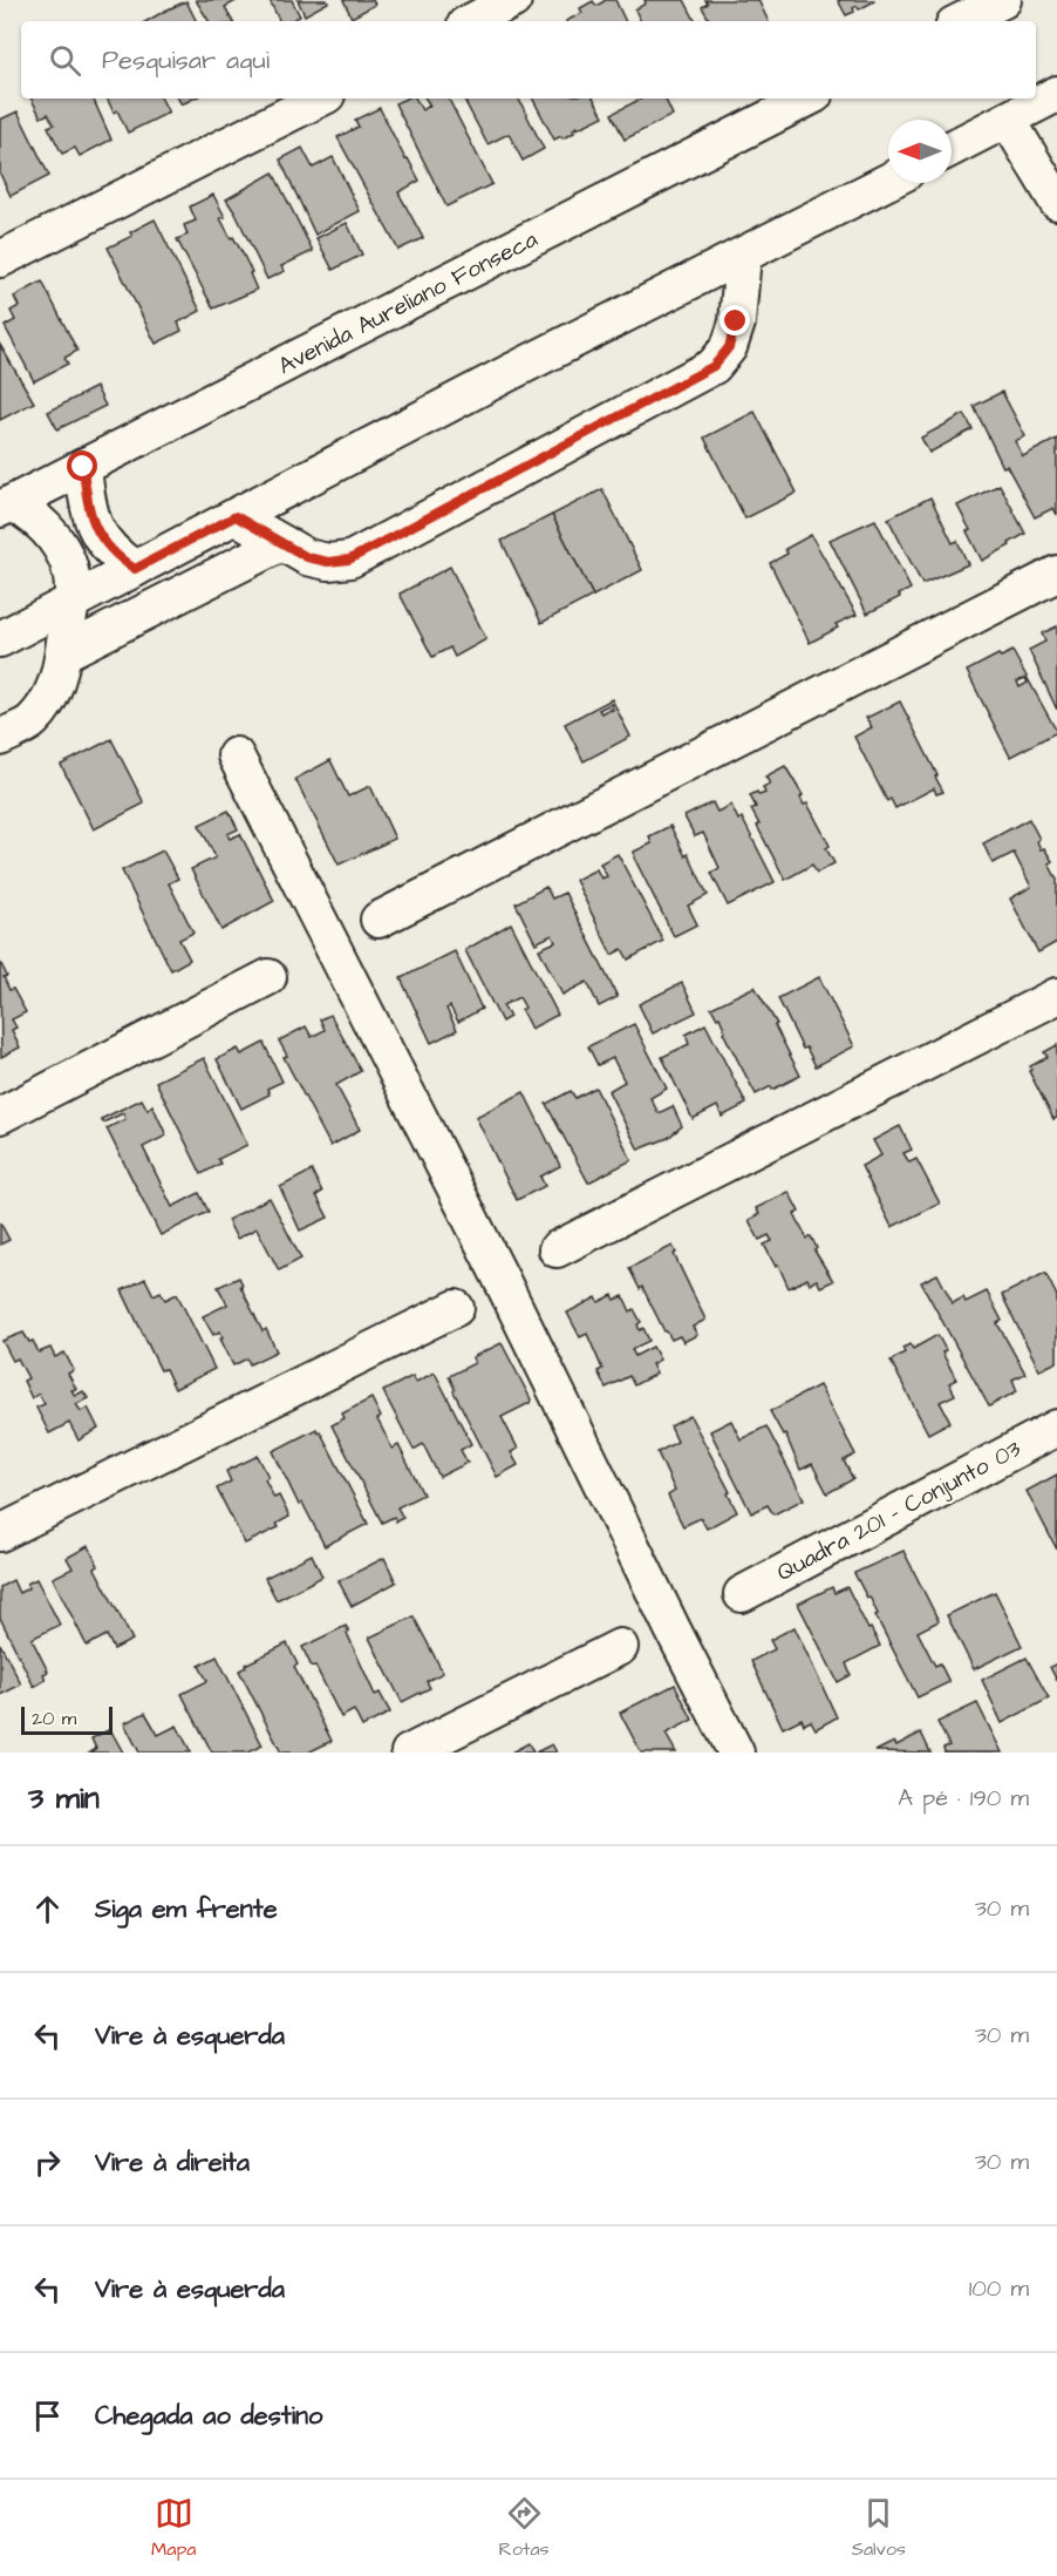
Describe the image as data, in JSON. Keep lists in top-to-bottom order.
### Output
{
  "streets": {
    "street": ["Avenida Aureliano Fonseca", "Quadra 201 - Conjunto 03"]
  },
  "scale_bar": "20 m",
  "north": "left",
  "page": {
    "search": "Pesquisar aqui",
    "scale": "20 m",
    "heading": ["3 min", "A pé · 190 m"],
    "list": [
      ["Siga em frente", "30 m"],
      ["Vire à esquerda", "30 m"],
      ["Vire à direita", "30 m"],
      ["Vire à esquerda", "100 m"],
      "Chegada ao destino"
    ],
    "nav": ["Mapa", "Rotas", "Salvos"]
  }
}
